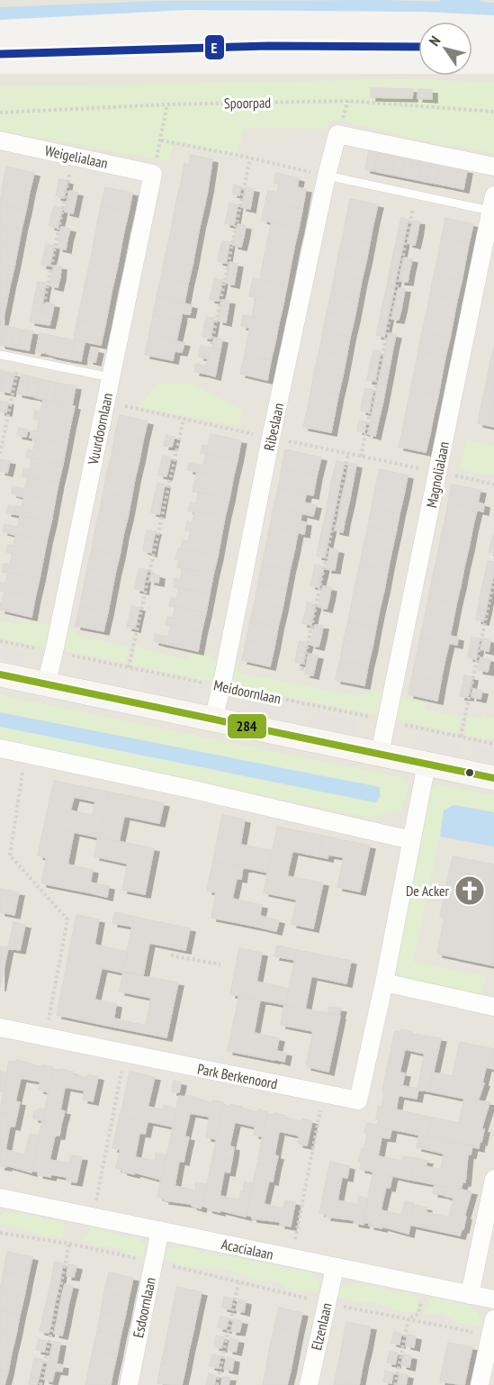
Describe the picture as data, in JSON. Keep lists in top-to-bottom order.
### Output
{
  "streets": {
    "street": [
      "Weigelialaan",
      "Ribeslaan",
      "Vuurdoornlaan",
      "Magnolialaan",
      "Park Berkenoord",
      "Acacialaan",
      "Esdoornlaan",
      "Elzenlaan"
    ],
    "path": ["Spoorpad", "Meidoornlaan"]
  },
  "crossings": [
    ["Weigelialaan", "Vuurdoornlaan"],
    ["Ribeslaan", "Meidoornlaan"],
    ["Vuurdoornlaan", "Meidoornlaan"],
    ["Magnolialaan", "Meidoornlaan"],
    ["Acacialaan", "Esdoornlaan"],
    ["Acacialaan", "Elzenlaan"]
  ],
  "places": {
    "church": ["De Acker"]
  },
  "lines": ["transit line E", "transit line 284"],
  "north": "top left"
}
